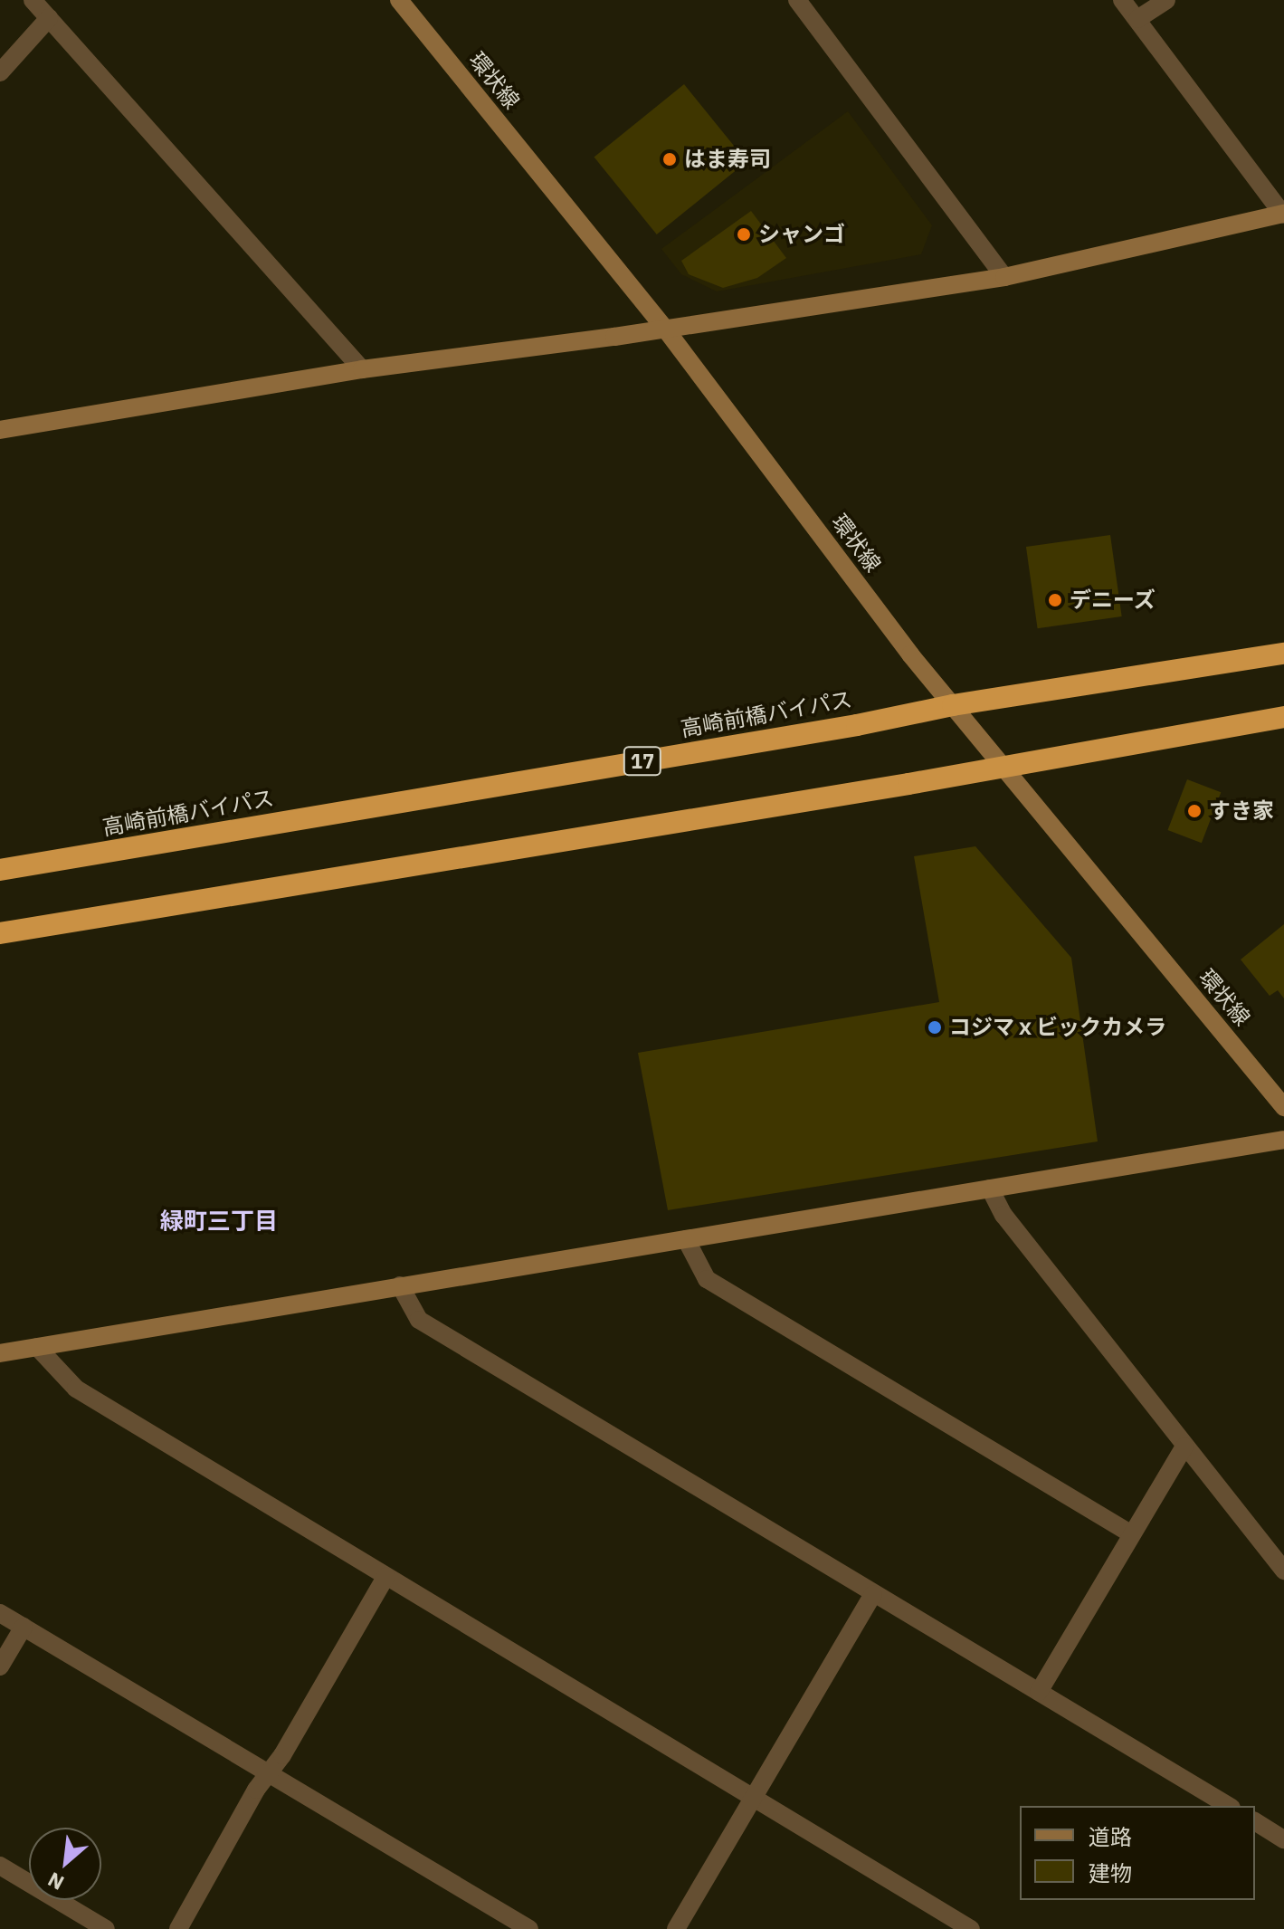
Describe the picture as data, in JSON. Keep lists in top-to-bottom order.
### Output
{
  "streets": {
    "highway": ["高崎前橋バイパス", "17"],
    "street": ["環状線"]
  },
  "crossings": [
    ["環状線", "高崎前橋バイパス"]
  ],
  "districts": ["緑町三丁目"],
  "places": [
    "はま寿司",
    "シャンゴ",
    "デニーズ",
    "すき家",
    "コジマｘビックカメラ"
  ],
  "legend": ["道路", "建物"],
  "north": "bottom left"
}
